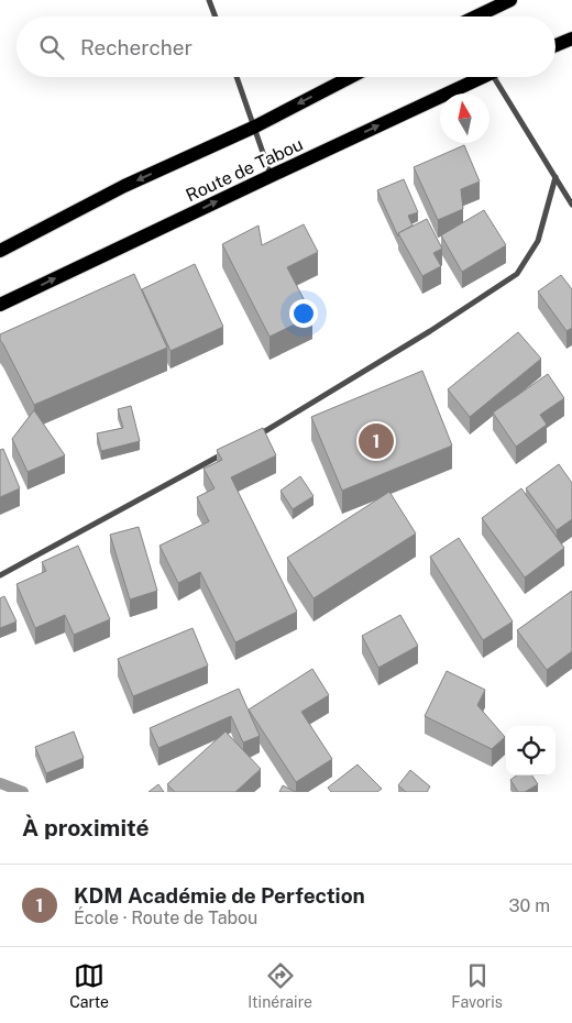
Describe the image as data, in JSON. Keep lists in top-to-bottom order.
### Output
{
  "streets": {
    "main road": ["Route de Tabou"]
  },
  "north": "top",
  "page": {
    "search": "Rechercher",
    "pins": "1",
    "heading": "À proximité",
    "list": [
      {
        "mark": "1",
        "name": "KDM Académie de Perfection",
        "note": "École · Route de Tabou",
        "value": "30 m"
      }
    ],
    "nav": ["Carte", "Itinéraire", "Favoris"]
  }
}
